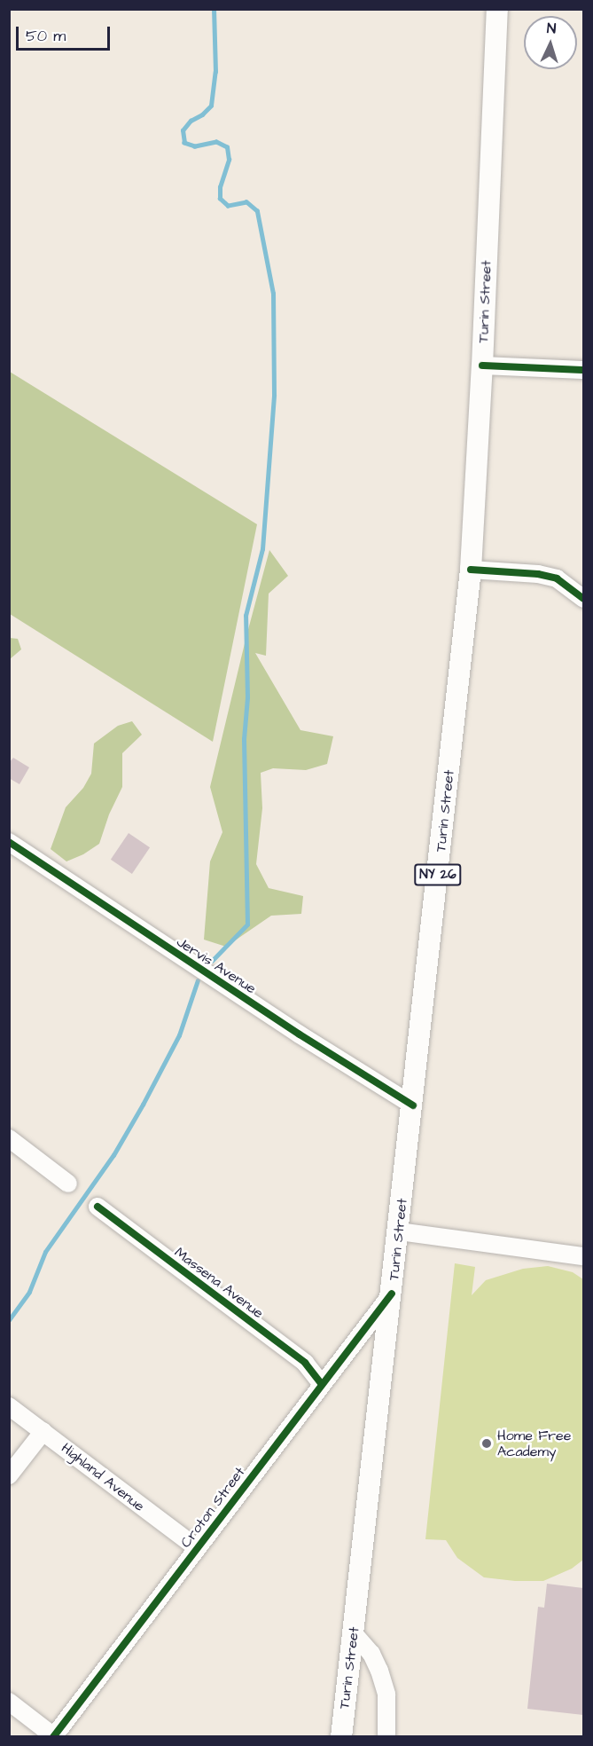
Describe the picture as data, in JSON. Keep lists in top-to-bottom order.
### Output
{
  "streets": {
    "main road": ["Turin Street", "NY 26"],
    "street": [
      "Jervis Avenue",
      "Massena Avenue",
      "Highland Avenue",
      "Croton Street"
    ]
  },
  "crossings": [
    ["Turin Street", "Jervis Avenue"],
    ["Turin Street", "Croton Street"],
    ["Massena Avenue", "Croton Street"],
    ["Highland Avenue", "Croton Street"]
  ],
  "places": ["Home Free Academy"],
  "scale_bar": "50 m",
  "north": "top"
}
